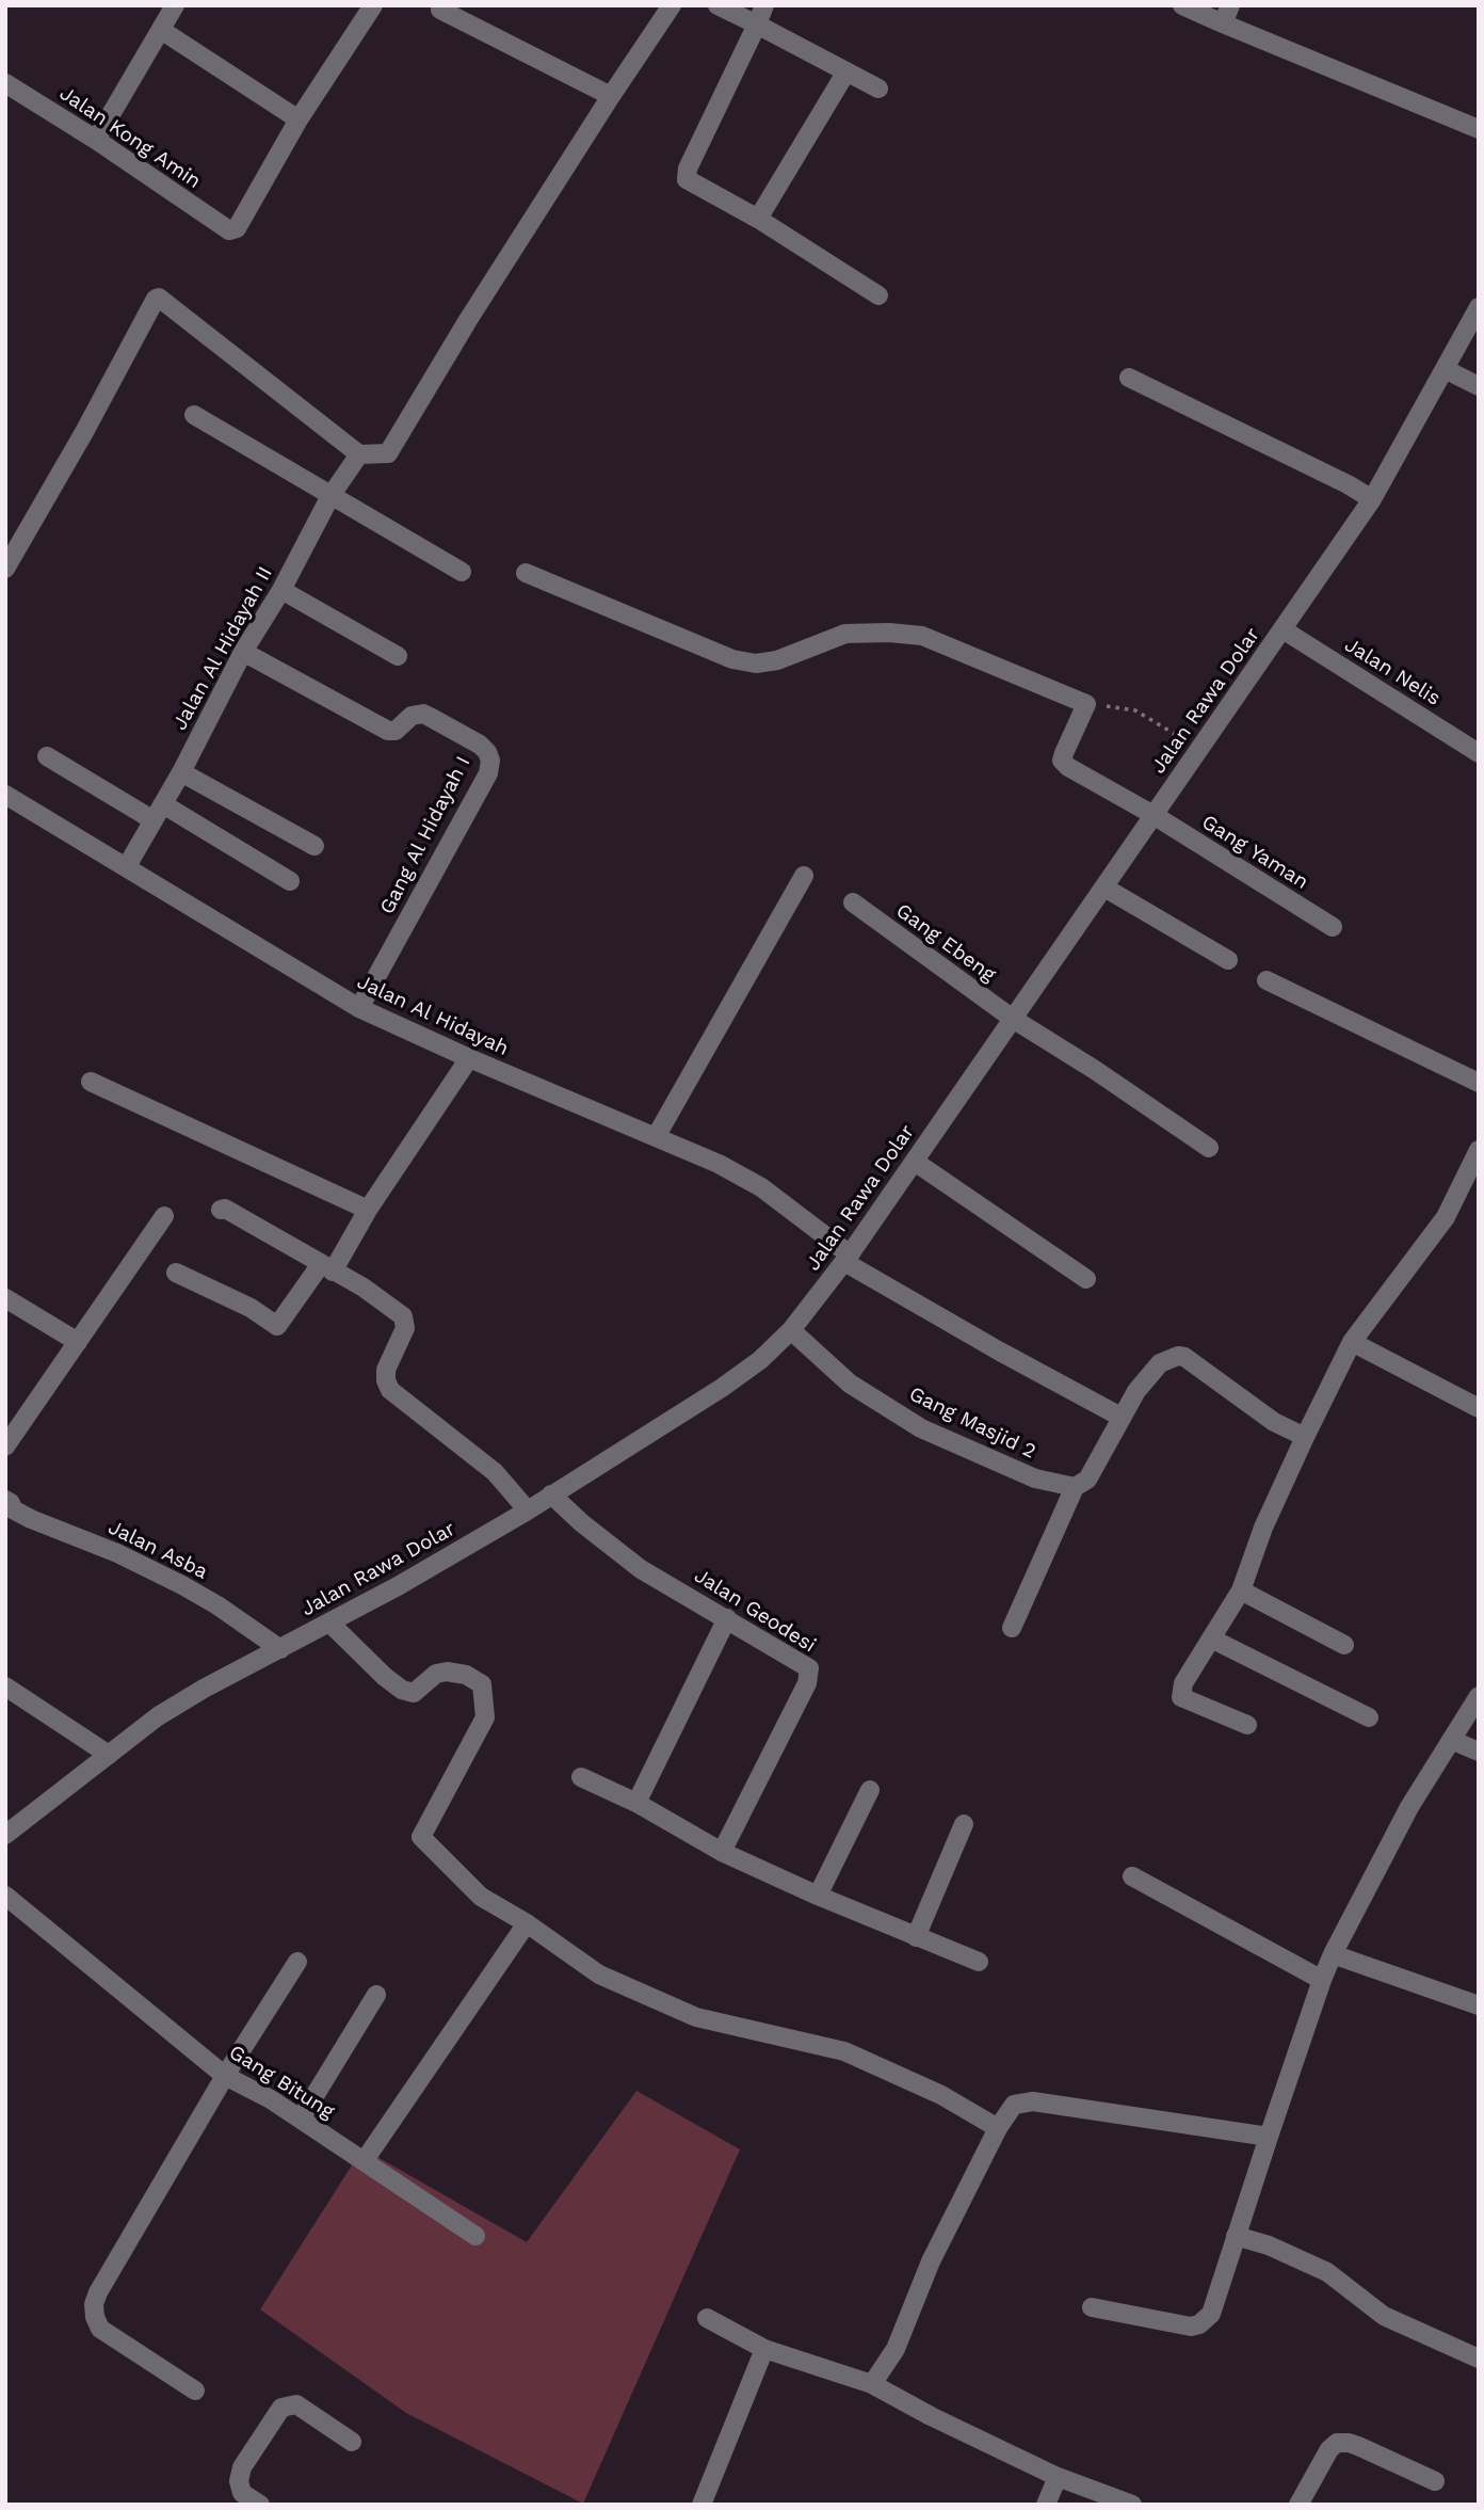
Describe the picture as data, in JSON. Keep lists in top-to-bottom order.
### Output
{
  "streets": {
    "street": [
      "Jalan Kong Amin",
      "Jalan Al Hidayah II",
      "Jalan Nelis",
      "Jalan Rawa Dolar",
      "Gang Al Hidayah I",
      "Gang Yaman",
      "Gang Ebeng",
      "Jalan Al Hidayah",
      "Gang Masjid 2",
      "Jalan Asba",
      "Jalan Geodesi",
      "Gang Bitung"
    ]
  },
  "crossings": [
    ["Jalan Al Hidayah II", "Gang Al Hidayah I"],
    ["Jalan Al Hidayah II", "Jalan Al Hidayah"],
    ["Jalan Nelis", "Jalan Rawa Dolar"],
    ["Jalan Rawa Dolar", "Gang Yaman"],
    ["Jalan Rawa Dolar", "Gang Ebeng"],
    ["Jalan Rawa Dolar", "Jalan Al Hidayah"],
    ["Jalan Rawa Dolar", "Gang Masjid 2"],
    ["Jalan Rawa Dolar", "Jalan Asba"],
    ["Jalan Rawa Dolar", "Jalan Geodesi"],
    ["Gang Al Hidayah I", "Jalan Al Hidayah"]
  ]
}
